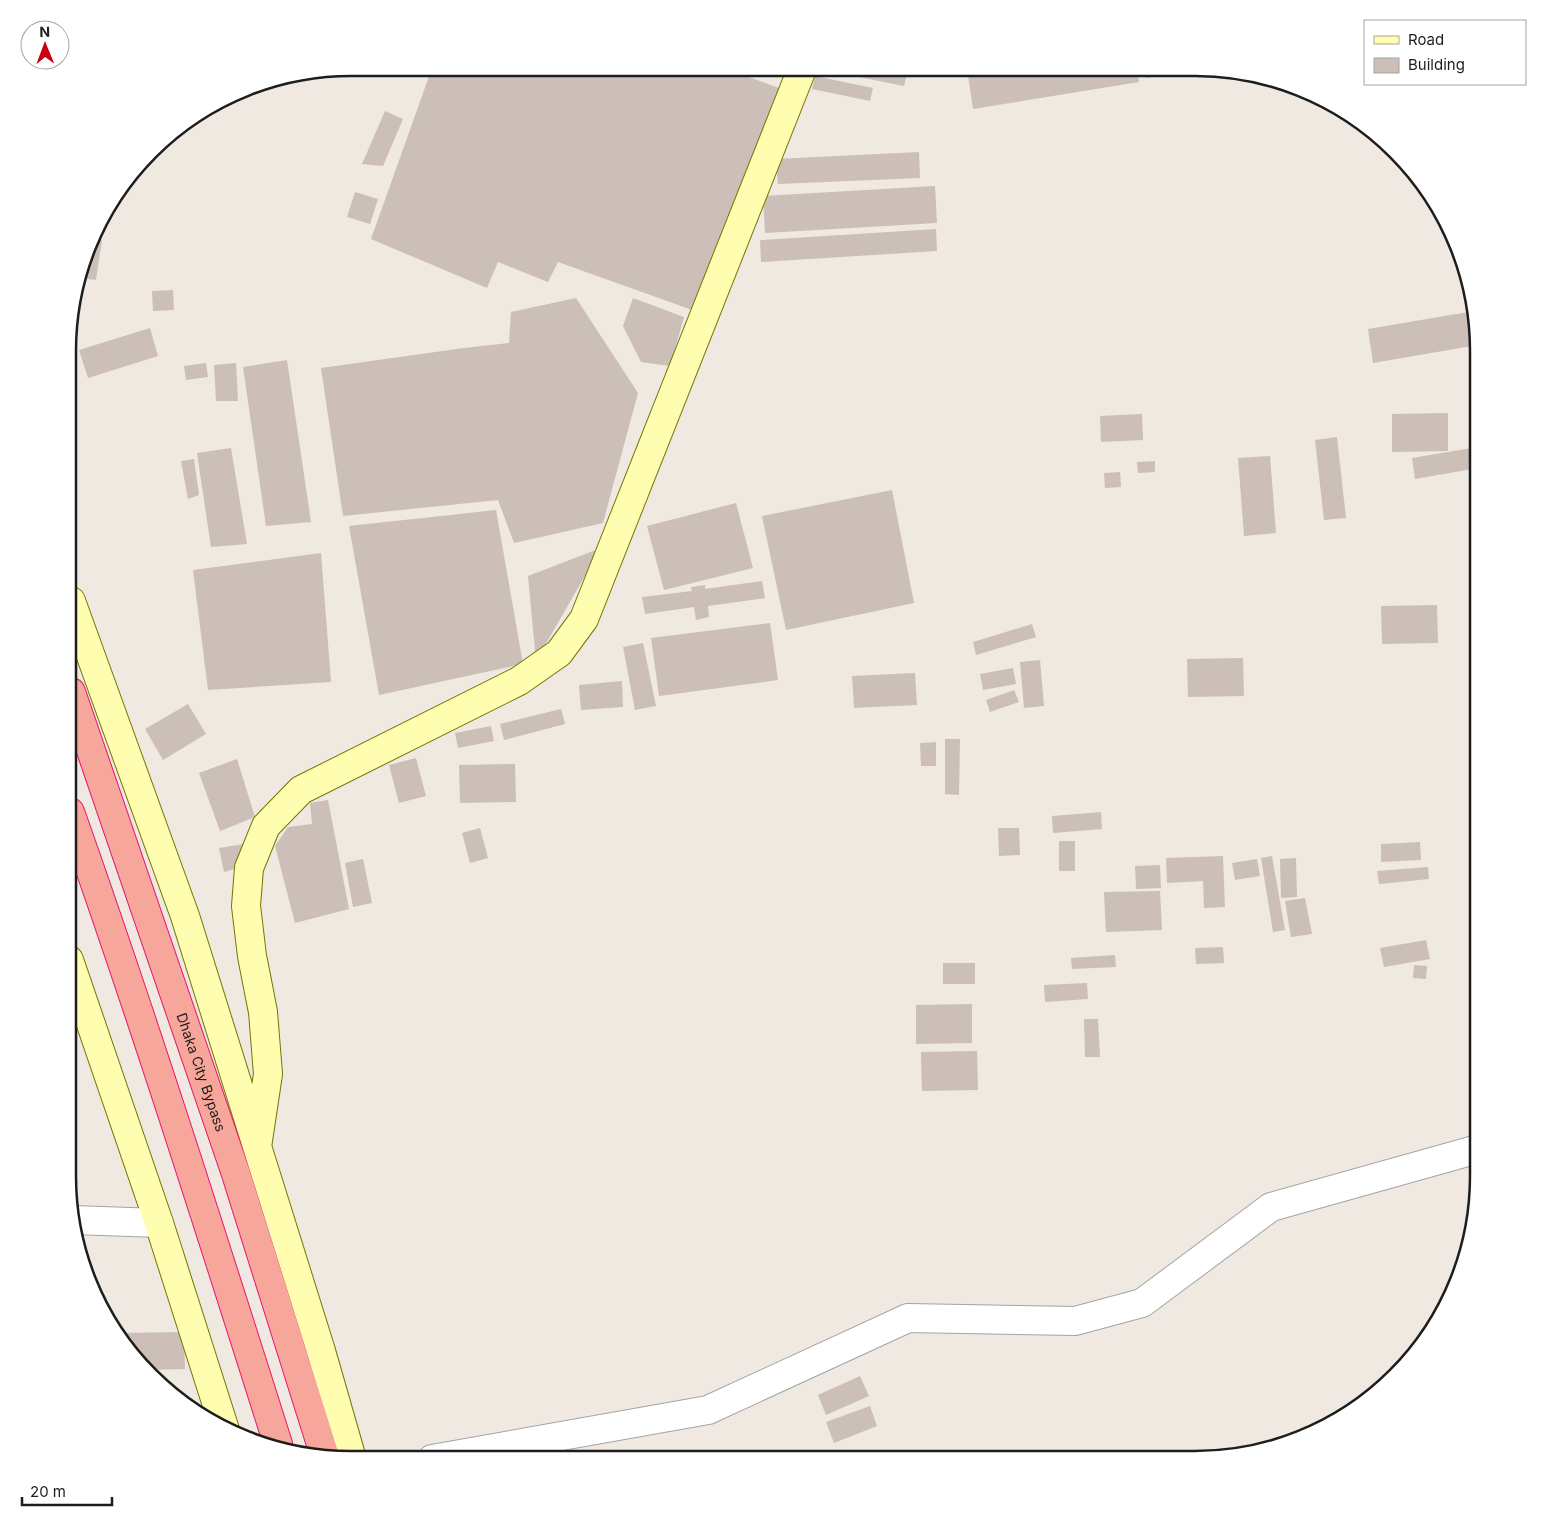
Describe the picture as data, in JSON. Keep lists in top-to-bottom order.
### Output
{
  "streets": {
    "highway": ["Dhaka City Bypass"]
  },
  "legend": ["Road", "Building"],
  "scale_bar": "20 m",
  "north": "top"
}
